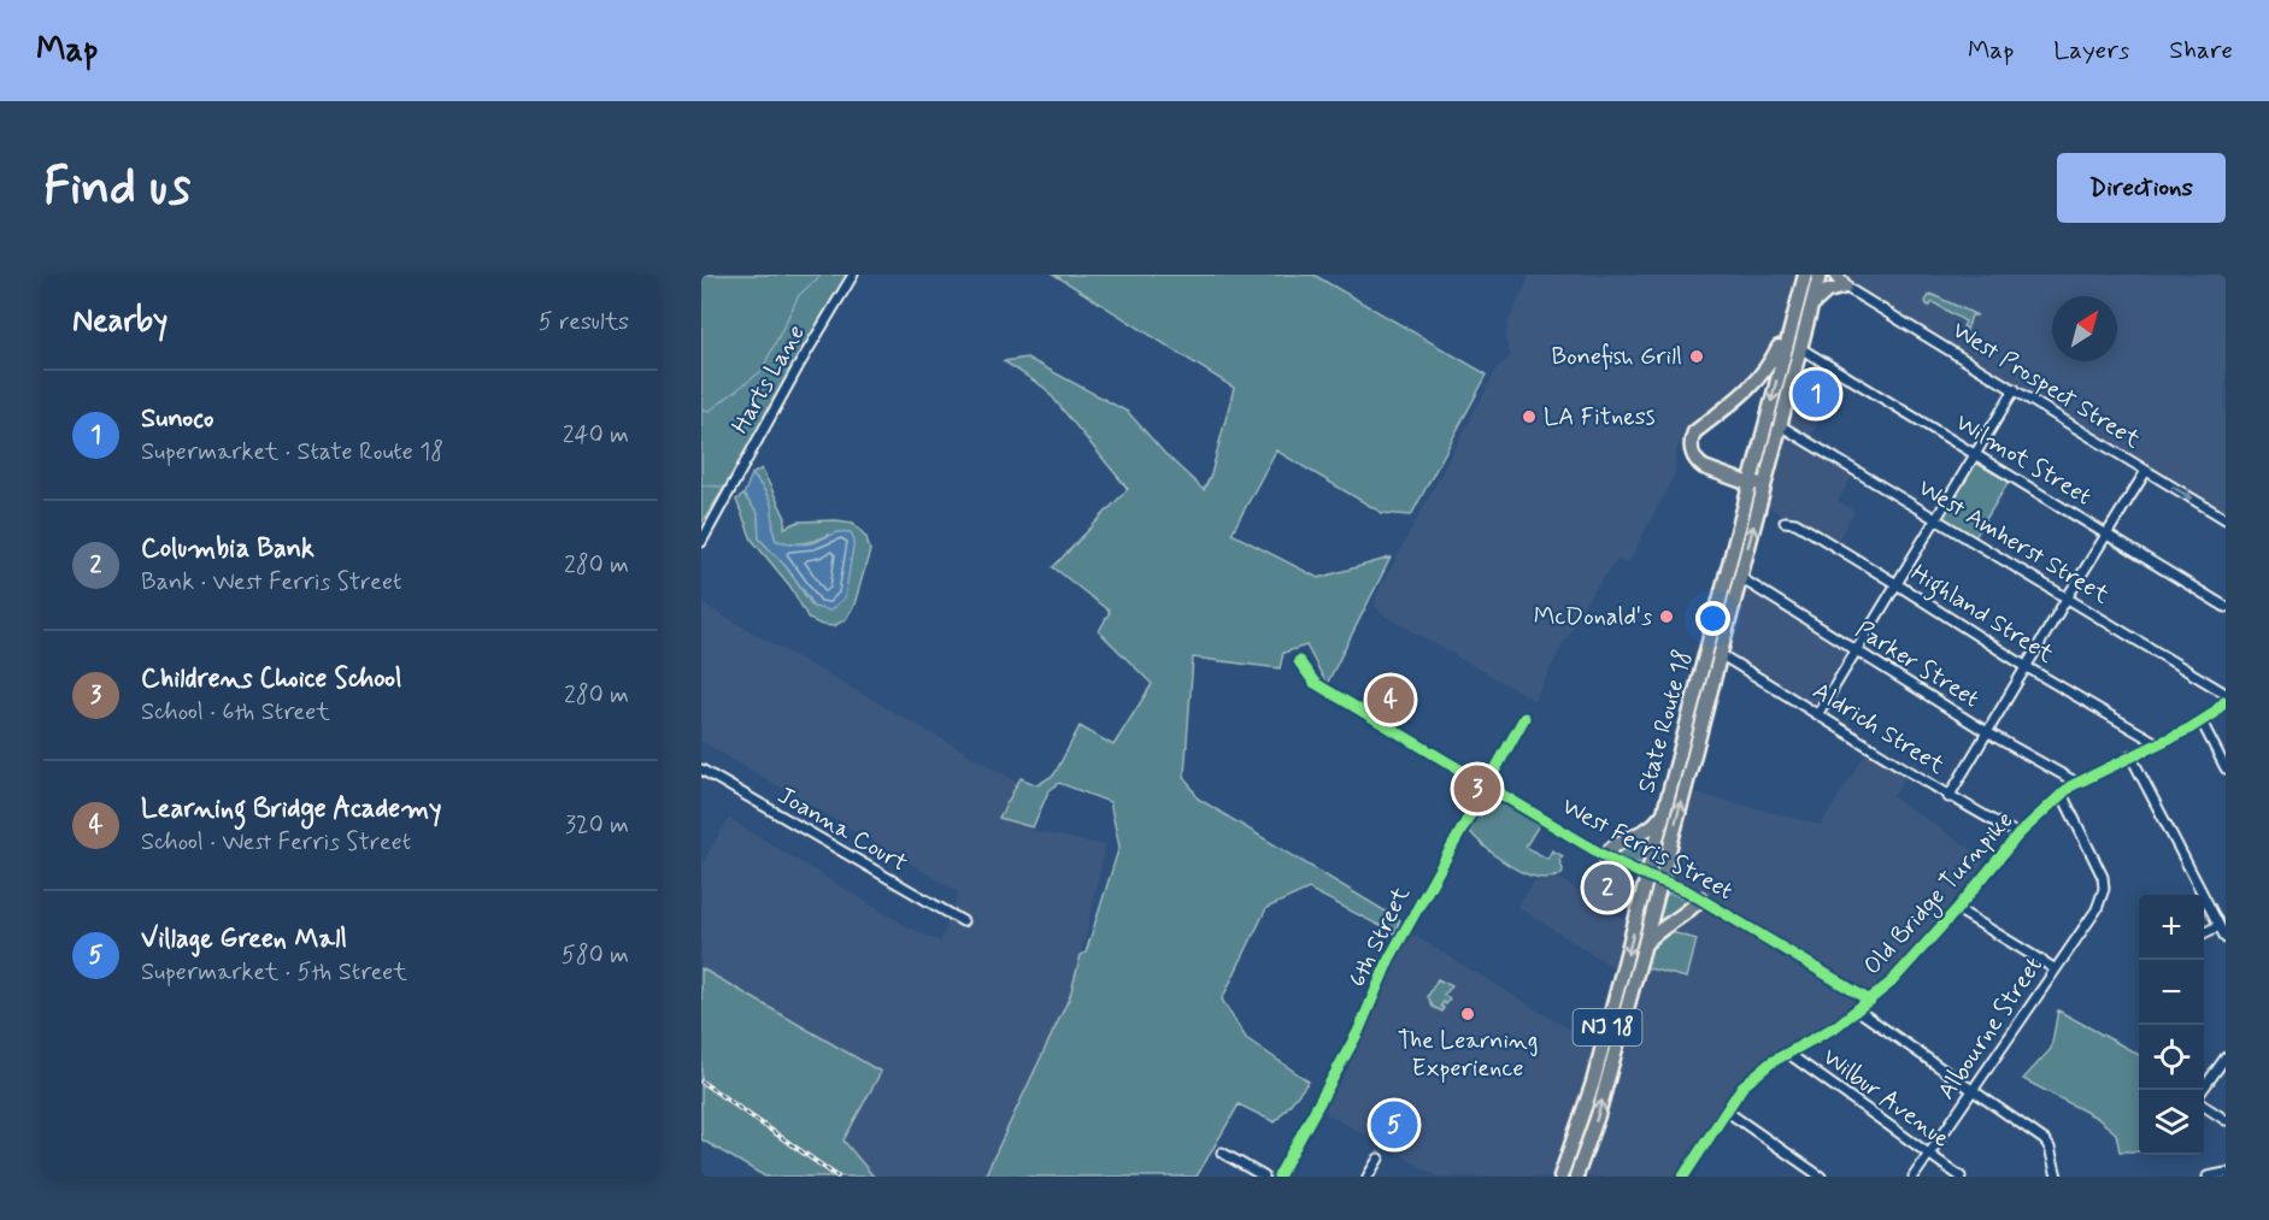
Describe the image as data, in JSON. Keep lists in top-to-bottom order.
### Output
{
  "streets": {
    "highway": ["State Route 18", "NJ 18"],
    "street": [
      "Harts Lane",
      "West Prospect Street",
      "Wilmot Street",
      "West Amherst Street",
      "Highland Street",
      "Parker Street",
      "Aldrich Street",
      "Joanna Court",
      "West Ferris Street",
      "Old Bridge Turnpike",
      "6th Street",
      "Albourne Street",
      "Wilbur Avenue"
    ]
  },
  "crossings": [
    ["Wilmot Street", "State Route 18"],
    ["West Amherst Street", "State Route 18"],
    ["Highland Street", "Old Bridge Turnpike"],
    ["Parker Street", "State Route 18"],
    ["Parker Street", "Old Bridge Turnpike"],
    ["State Route 18", "Aldrich Street"],
    ["State Route 18", "West Ferris Street"],
    ["Aldrich Street", "Old Bridge Turnpike"],
    ["West Ferris Street", "Old Bridge Turnpike"],
    ["West Ferris Street", "6th Street"],
    ["Old Bridge Turnpike", "Albourne Street"],
    ["Old Bridge Turnpike", "Wilbur Avenue"],
    ["Albourne Street", "Wilbur Avenue"]
  ],
  "places": [
    "Bonefish Grill",
    "LA Fitness",
    "McDonald's",
    "The Learning Experience"
  ],
  "north": "top right",
  "page": {
    "header": "Map",
    "nav": ["Map", "Layers", "Share"],
    "buttons": "Directions",
    "title": "Find us",
    "heading": ["Nearby", "5 results"],
    "pins": [
      "1",
      "4",
      "3",
      "2",
      "5"
    ],
    "list": [
      {
        "mark": "1",
        "name": "Sunoco",
        "note": "Supermarket · State Route 18",
        "value": "240 m"
      },
      {
        "mark": "2",
        "name": "Columbia Bank",
        "note": "Bank · West Ferris Street",
        "value": "280 m"
      },
      {
        "mark": "3",
        "name": "Childrens Choice School",
        "note": "School · 6th Street",
        "value": "280 m"
      },
      {
        "mark": "4",
        "name": "Learning Bridge Academy",
        "note": "School · West Ferris Street",
        "value": "320 m"
      },
      {
        "mark": "5",
        "name": "Village Green Mall",
        "note": "Supermarket · 5th Street",
        "value": "580 m"
      }
    ],
    "map_buttons": ["+", "−"]
  }
}
